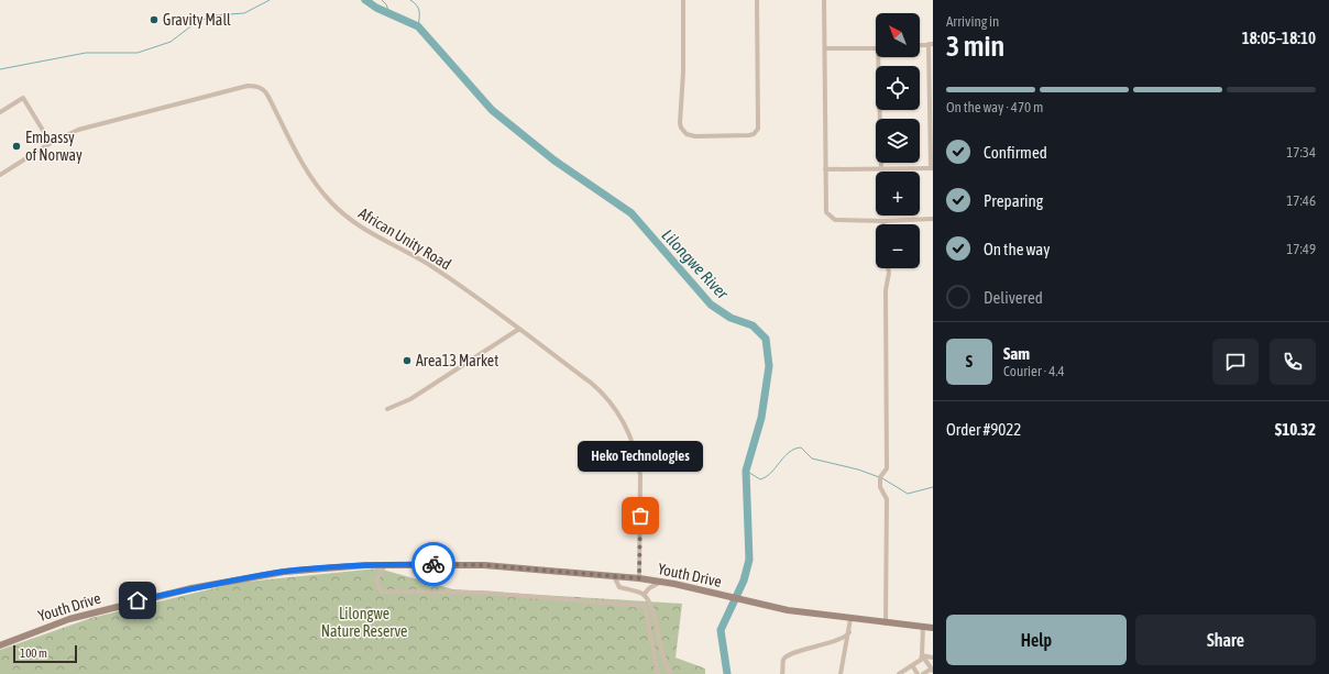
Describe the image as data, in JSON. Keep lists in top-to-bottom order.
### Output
{
  "streets": {
    "street": ["African Unity Road", "Youth Drive"]
  },
  "crossings": [
    ["African Unity Road", "Youth Drive"]
  ],
  "water": ["Lilongwe River"],
  "parks": ["Lilongwe Nature Reserve"],
  "places": [
    "Gravity Mall",
    "Embassy of Norway",
    "Area13 Market",
    "Heko Technologies"
  ],
  "scale_bar": "100 m",
  "north": "top left",
  "page": {
    "heading": ["3 min", "Arriving in", "18:05–18:10"],
    "panel": [
      "Sam",
      "Courier · 4.4",
      "Order #9022",
      "$10.32"
    ],
    "map_buttons": ["+", "−"],
    "bar": "On the way · 470 m",
    "list": [
      ["Confirmed", "17:34"],
      ["Preparing", "17:46"],
      ["On the way", "17:49"],
      "Delivered"
    ],
    "round": "S",
    "bubble": "Heko Technologies",
    "buttons": ["Help", "Share"],
    "scale": "100 m"
  }
}
